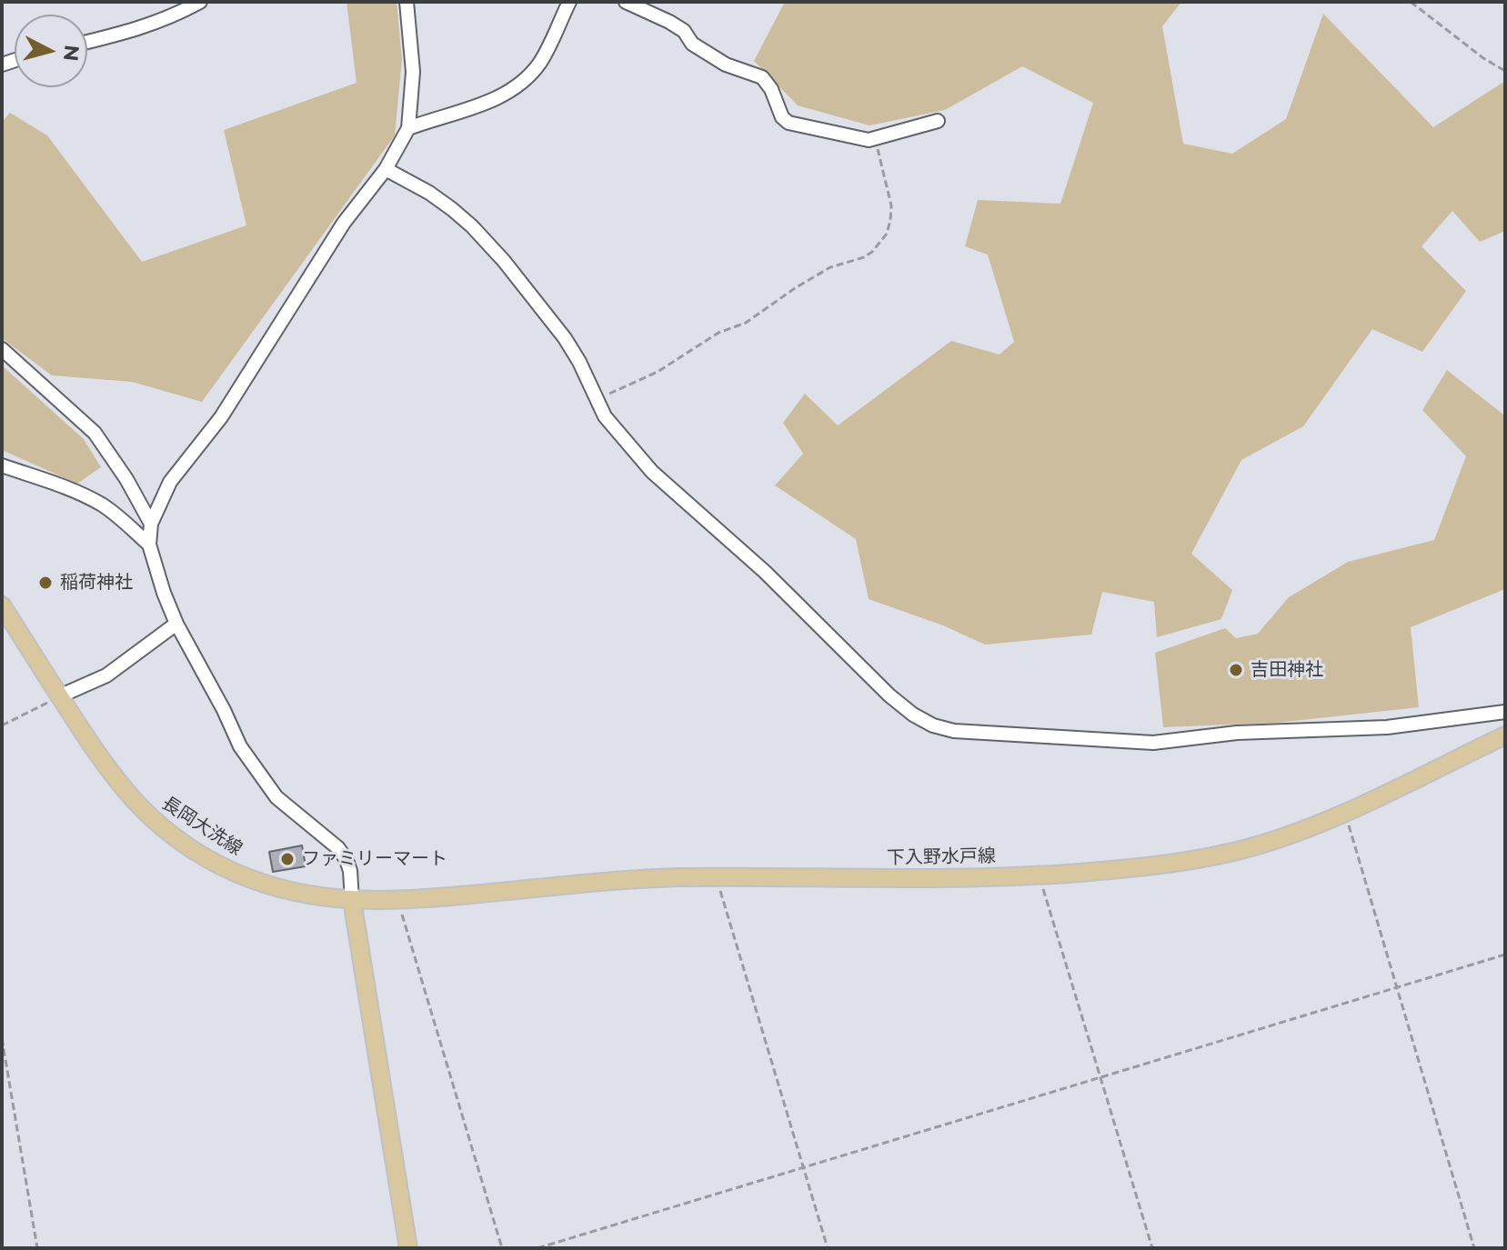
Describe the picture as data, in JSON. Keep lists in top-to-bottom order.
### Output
{
  "streets": {
    "main road": ["長岡大洗線", "下入野水戸線"]
  },
  "crossings": [
    ["長岡大洗線", "下入野水戸線"]
  ],
  "places": ["稲荷神社", "吉田神社", "ファミリーマート"],
  "north": "right"
}
